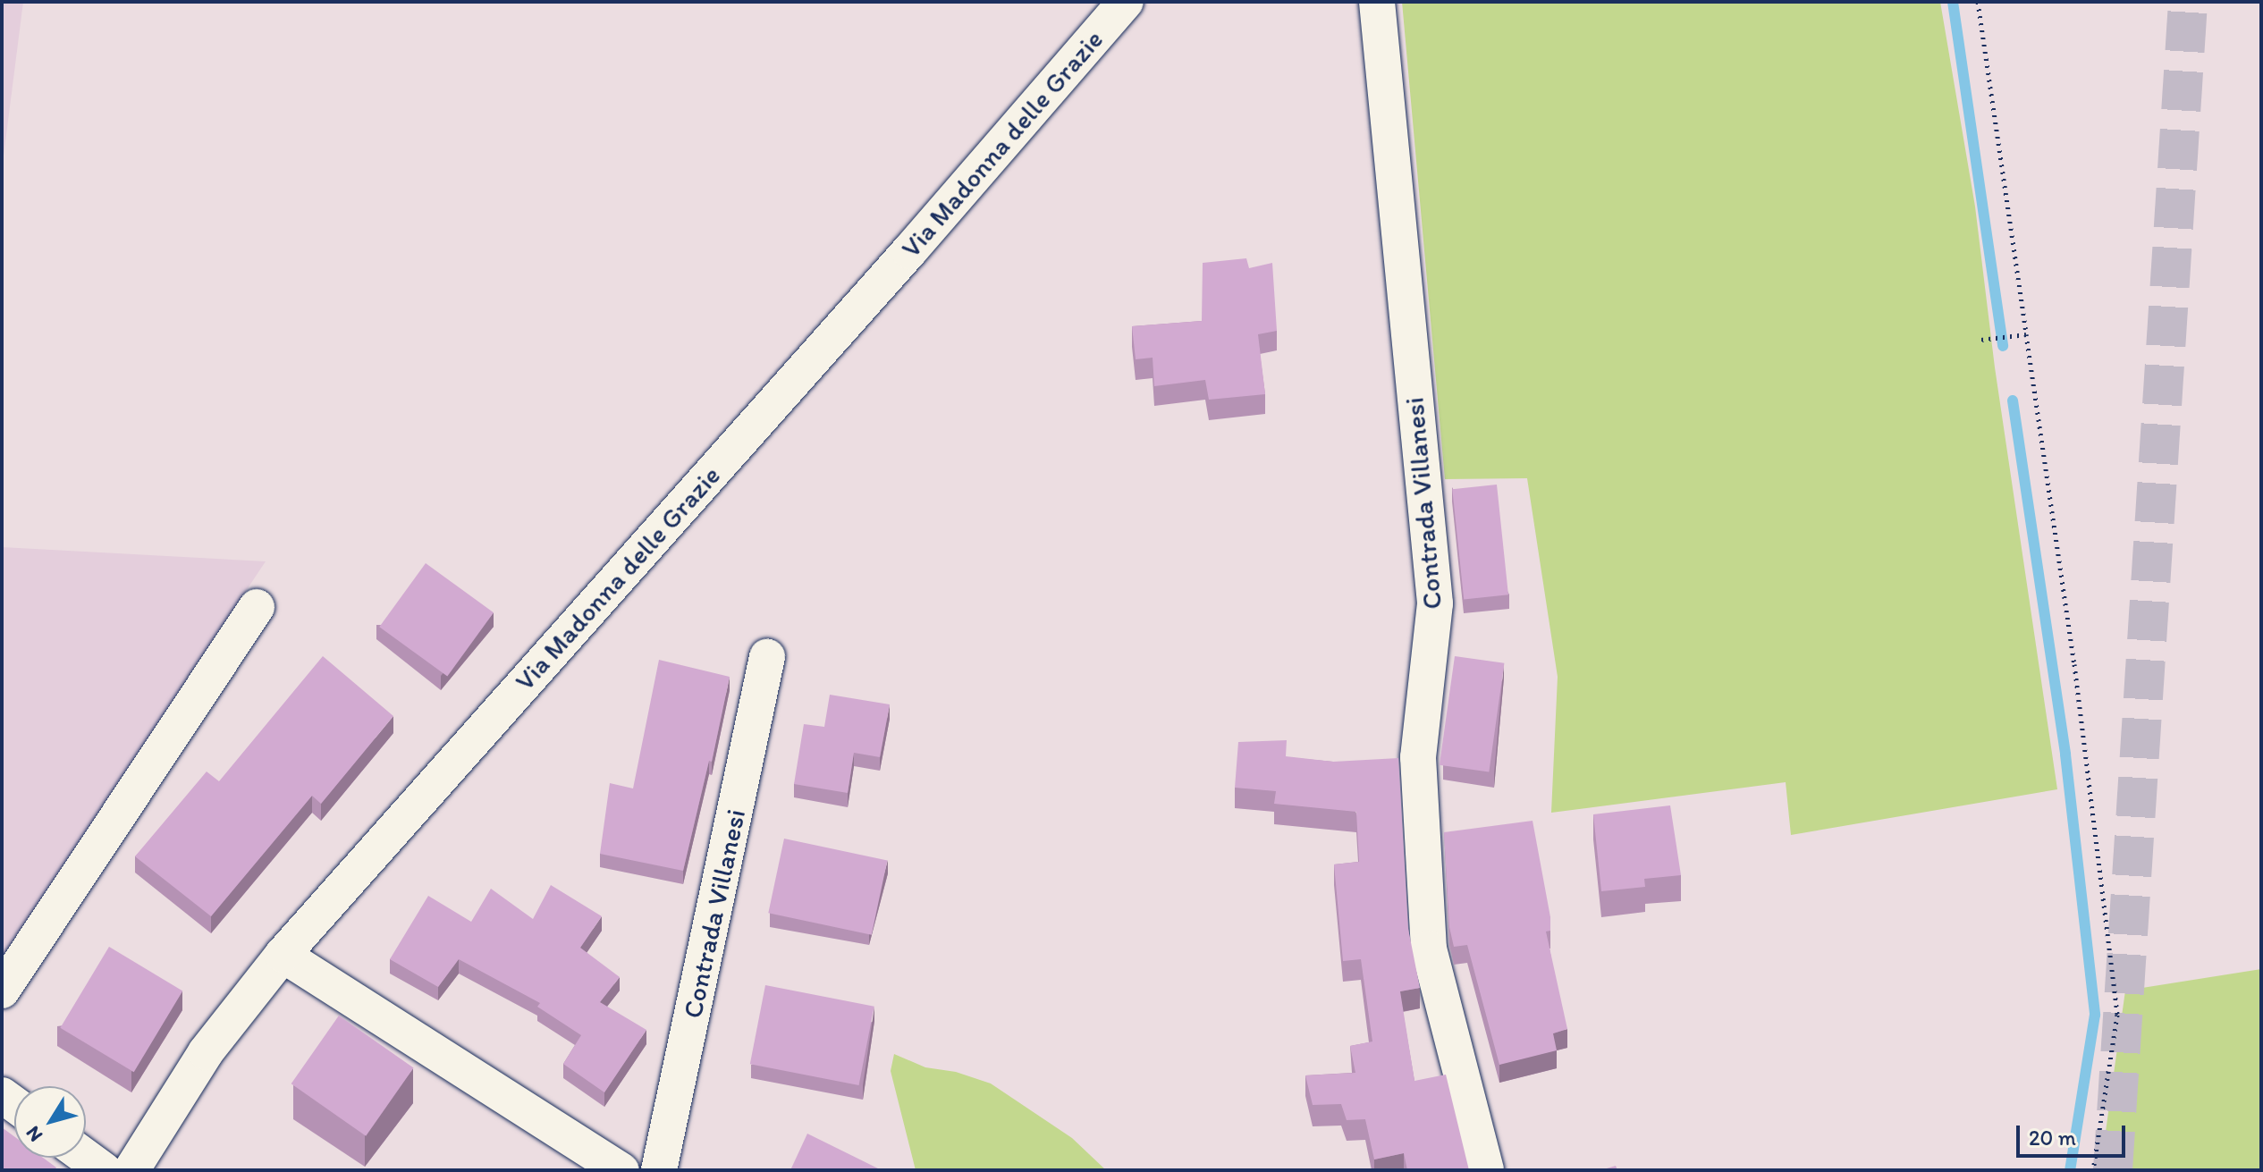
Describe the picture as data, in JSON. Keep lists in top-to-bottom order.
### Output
{
  "streets": {
    "street": ["Via Madonna delle Grazie", "Contrada Villanesi"]
  },
  "scale_bar": "20 m",
  "north": "bottom left"
}
